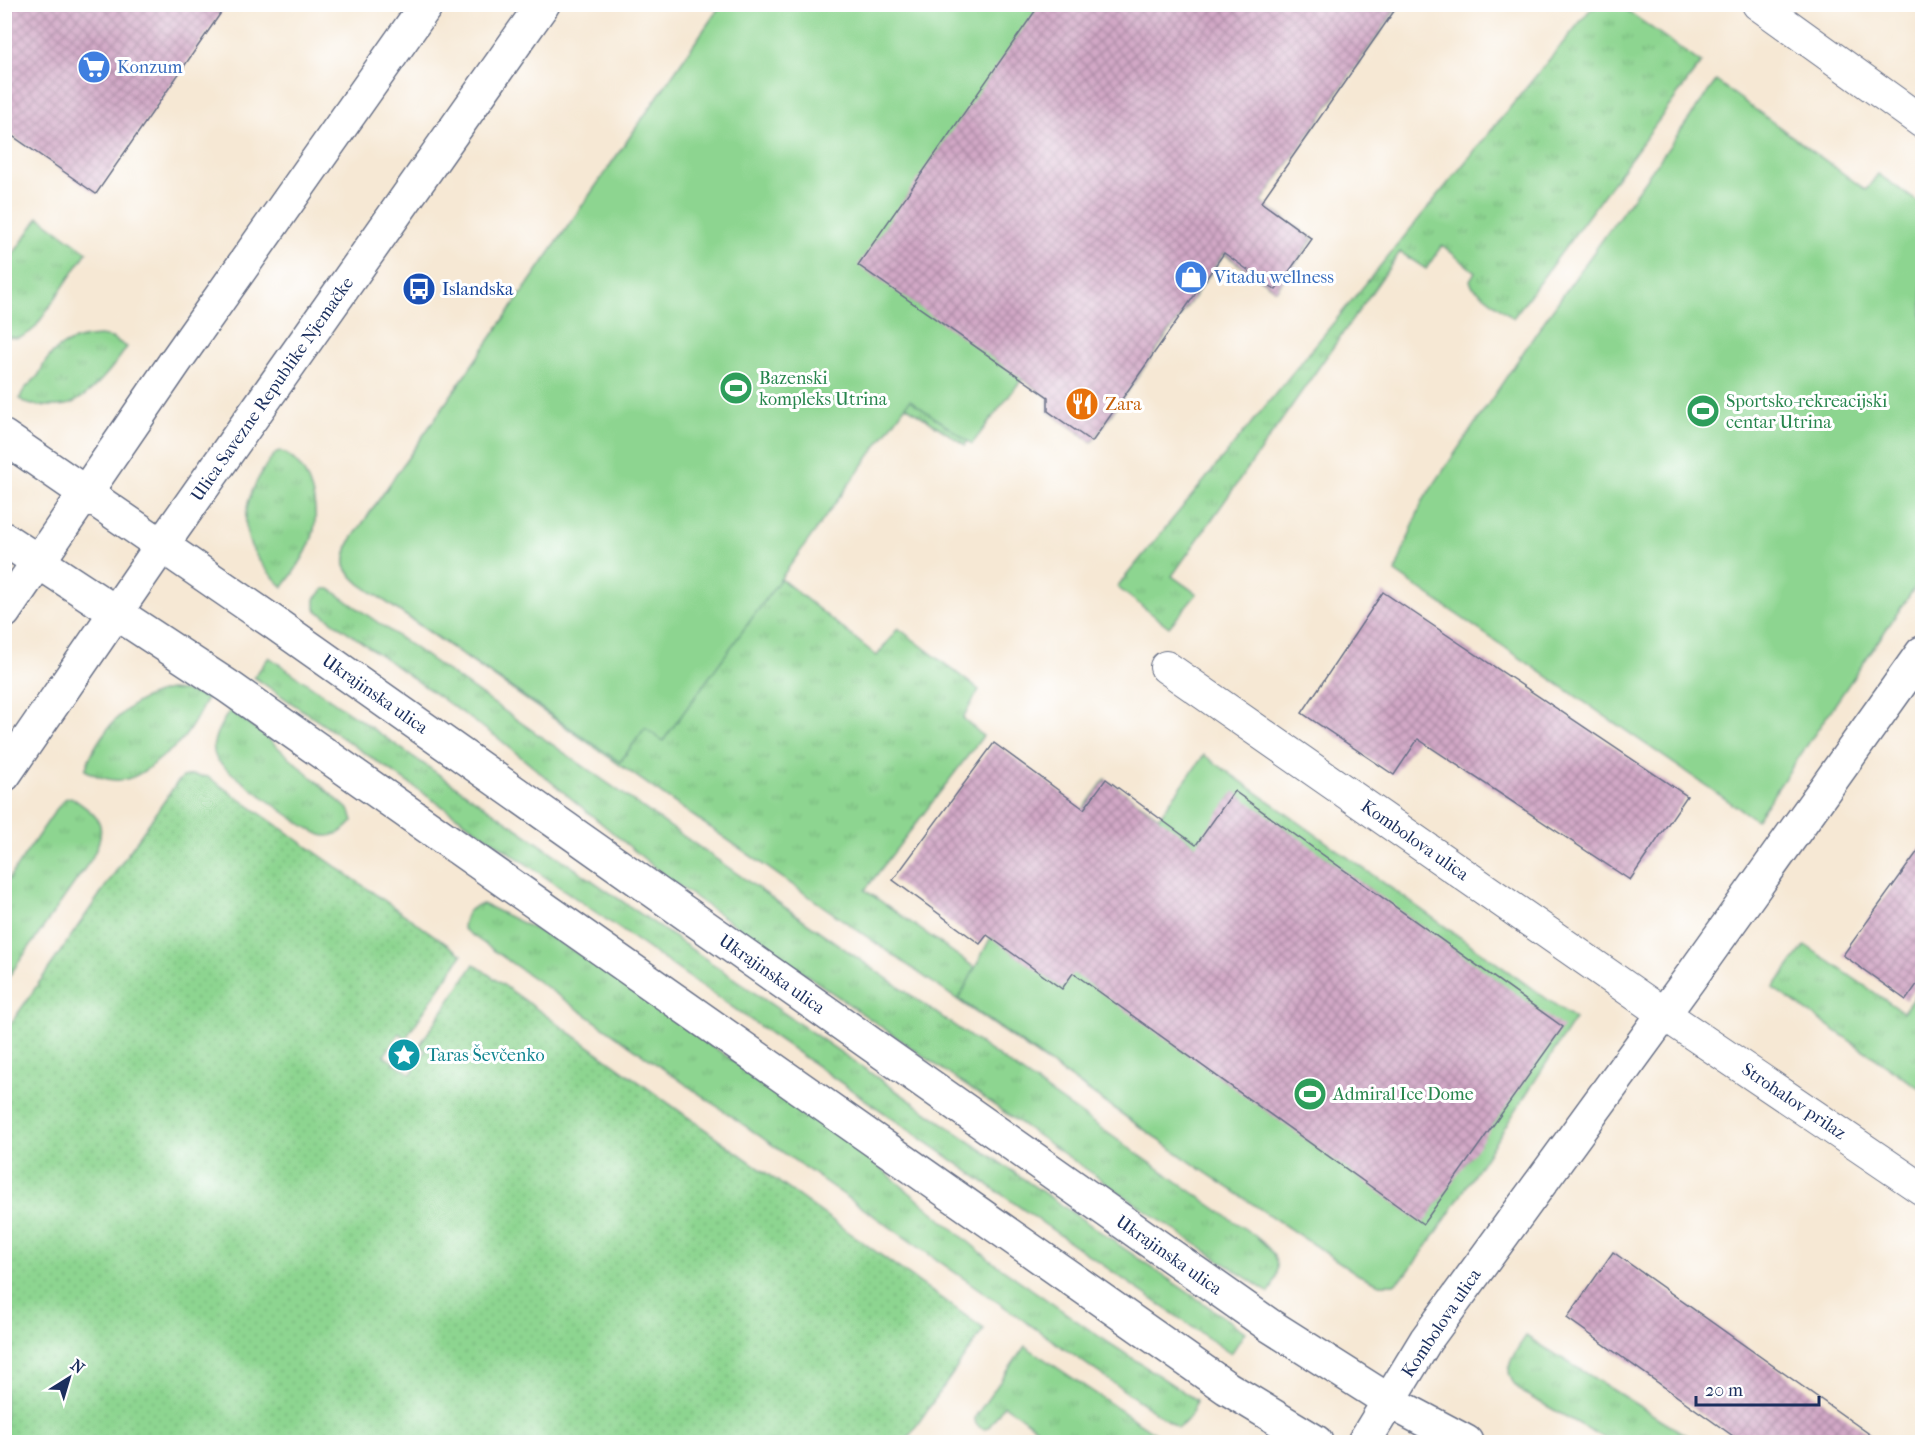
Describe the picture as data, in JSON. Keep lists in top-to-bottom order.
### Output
{
  "streets": {
    "street": [
      "Ulica Savezne Republike Njemačke",
      "Ukrajinska ulica",
      "Kombolova ulica",
      "Strohalov prilaz"
    ]
  },
  "crossings": [
    ["Ulica Savezne Republike Njemačke", "Ukrajinska ulica"],
    ["Ukrajinska ulica", "Kombolova ulica"],
    ["Kombolova ulica", "Strohalov prilaz"]
  ],
  "places": {
    "supermarket": ["Konzum"],
    "shop": ["Vitadu wellness"],
    "bus stop": ["Islandska"],
    "sports": ["Bazenski kompleks Utrina", "Sportsko-rekreacijski centar Utrina", "Admiral Ice Dome"],
    "restaurant": ["Zara"],
    "place": ["Taras Ševčenko"]
  },
  "scale_bar": "20 m",
  "north": "top right"
}
